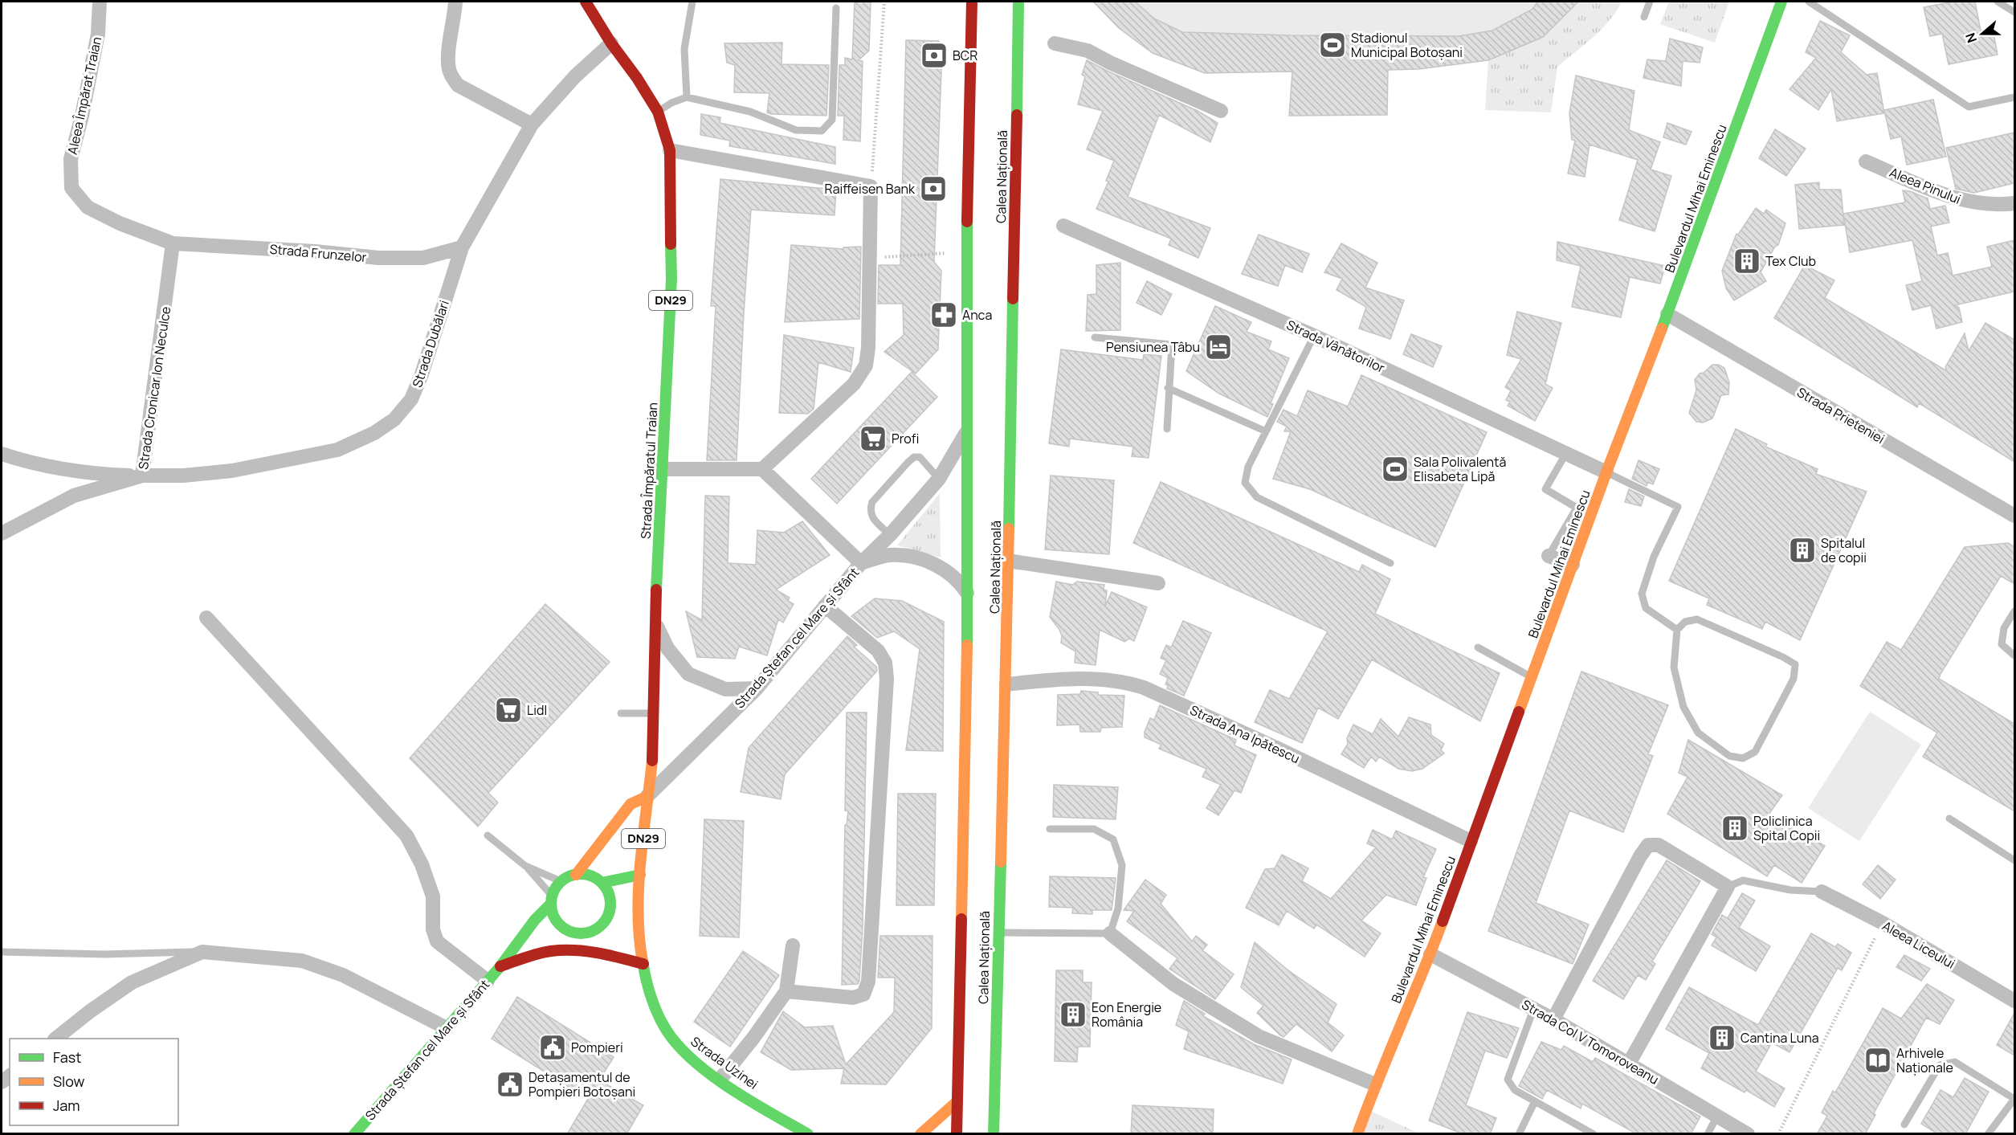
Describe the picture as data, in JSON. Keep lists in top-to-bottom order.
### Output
{
  "streets": {
    "main road": [
      "Calea Națională",
      "Bulevardul Mihai Eminescu",
      "DN29",
      "Strada Împăratul Traian",
      "Strada Ștefan cel Mare și Sfânt",
      "Strada Uzinei"
    ],
    "street": [
      "Aleea Împărat Traian",
      "Aleea Pinului",
      "Strada Frunzelor",
      "Strada Dubălari",
      "Strada Vânătorilor",
      "Strada Cronicar Ion Neculce",
      "Strada Prieteniei",
      "Strada Ana Ipătescu",
      "Aleea Liceului",
      "Strada Col V Tomoroveanu"
    ]
  },
  "crossings": [
    ["Aleea Împărat Traian", "Strada Frunzelor"],
    ["Aleea Împărat Traian", "Strada Cronicar Ion Neculce"],
    ["Calea Națională", "Strada Ștefan cel Mare și Sfânt"],
    ["Calea Națională", "Strada Ana Ipătescu"],
    ["Bulevardul Mihai Eminescu", "Strada Vânătorilor"],
    ["Bulevardul Mihai Eminescu", "Strada Prieteniei"],
    ["Bulevardul Mihai Eminescu", "Strada Ana Ipătescu"],
    ["Bulevardul Mihai Eminescu", "Strada Col V Tomoroveanu"],
    ["Strada Frunzelor", "Strada Dubălari"],
    ["Strada Frunzelor", "Strada Cronicar Ion Neculce"],
    ["Strada Dubălari", "Strada Cronicar Ion Neculce"],
    ["Strada Dubălari", "Strada Împăratul Traian"],
    ["Strada Împăratul Traian", "Strada Ștefan cel Mare și Sfânt"],
    ["Strada Împăratul Traian", "Strada Uzinei"]
  ],
  "places": {
    "sports": ["Stadionul Municipal Botoșani", "Sala Polivalentă Elisabeta Lipă"],
    "bank": ["BCR", "Raiffeisen Bank"],
    "building": [
      "Tex Club",
      "Spitalul de copii",
      "Policlinica Spital Copii",
      "Eon Energie România",
      "Cantina Luna"
    ],
    "pharmacy": ["Anca"],
    "hotel": ["Pensiunea Țâbu"],
    "supermarket": ["Profi", "Lidl"],
    "public building": ["Pompieri", "Detașamentul de Pompieri Botoșani"],
    "library": ["Arhivele Naționale"]
  },
  "legend": ["Fast", "Slow", "Jam"],
  "north": "left"
}
